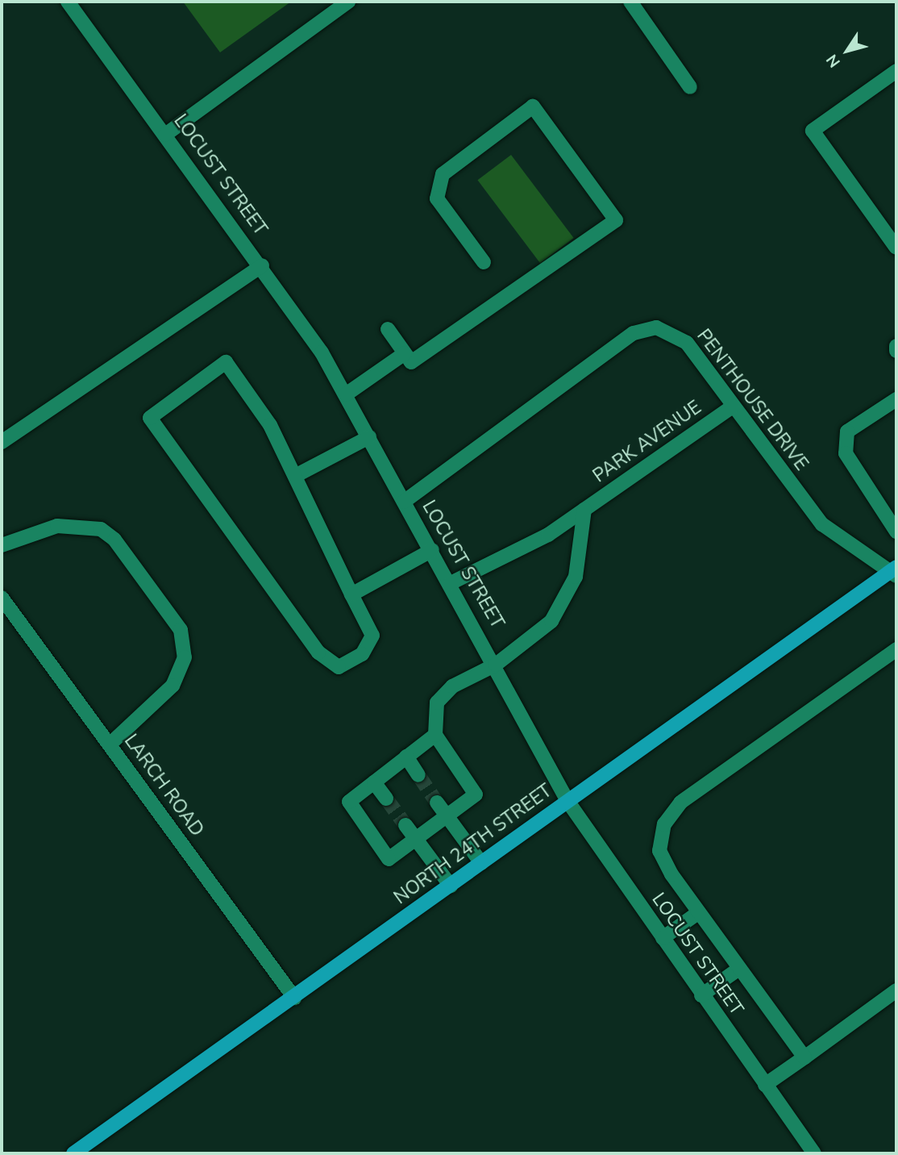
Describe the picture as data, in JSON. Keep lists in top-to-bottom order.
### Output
{
  "streets": {
    "main road": ["NORTH 24TH STREET"],
    "street": [
      "LOCUST STREET",
      "PENTHOUSE DRIVE",
      "PARK AVENUE",
      "LARCH ROAD"
    ]
  },
  "crossings": [
    ["LOCUST STREET", "PENTHOUSE DRIVE"],
    ["LOCUST STREET", "PARK AVENUE"],
    ["LOCUST STREET", "NORTH 24TH STREET"],
    ["PENTHOUSE DRIVE", "PARK AVENUE"],
    ["PENTHOUSE DRIVE", "NORTH 24TH STREET"],
    ["LARCH ROAD", "NORTH 24TH STREET"]
  ],
  "north": "bottom left"
}
